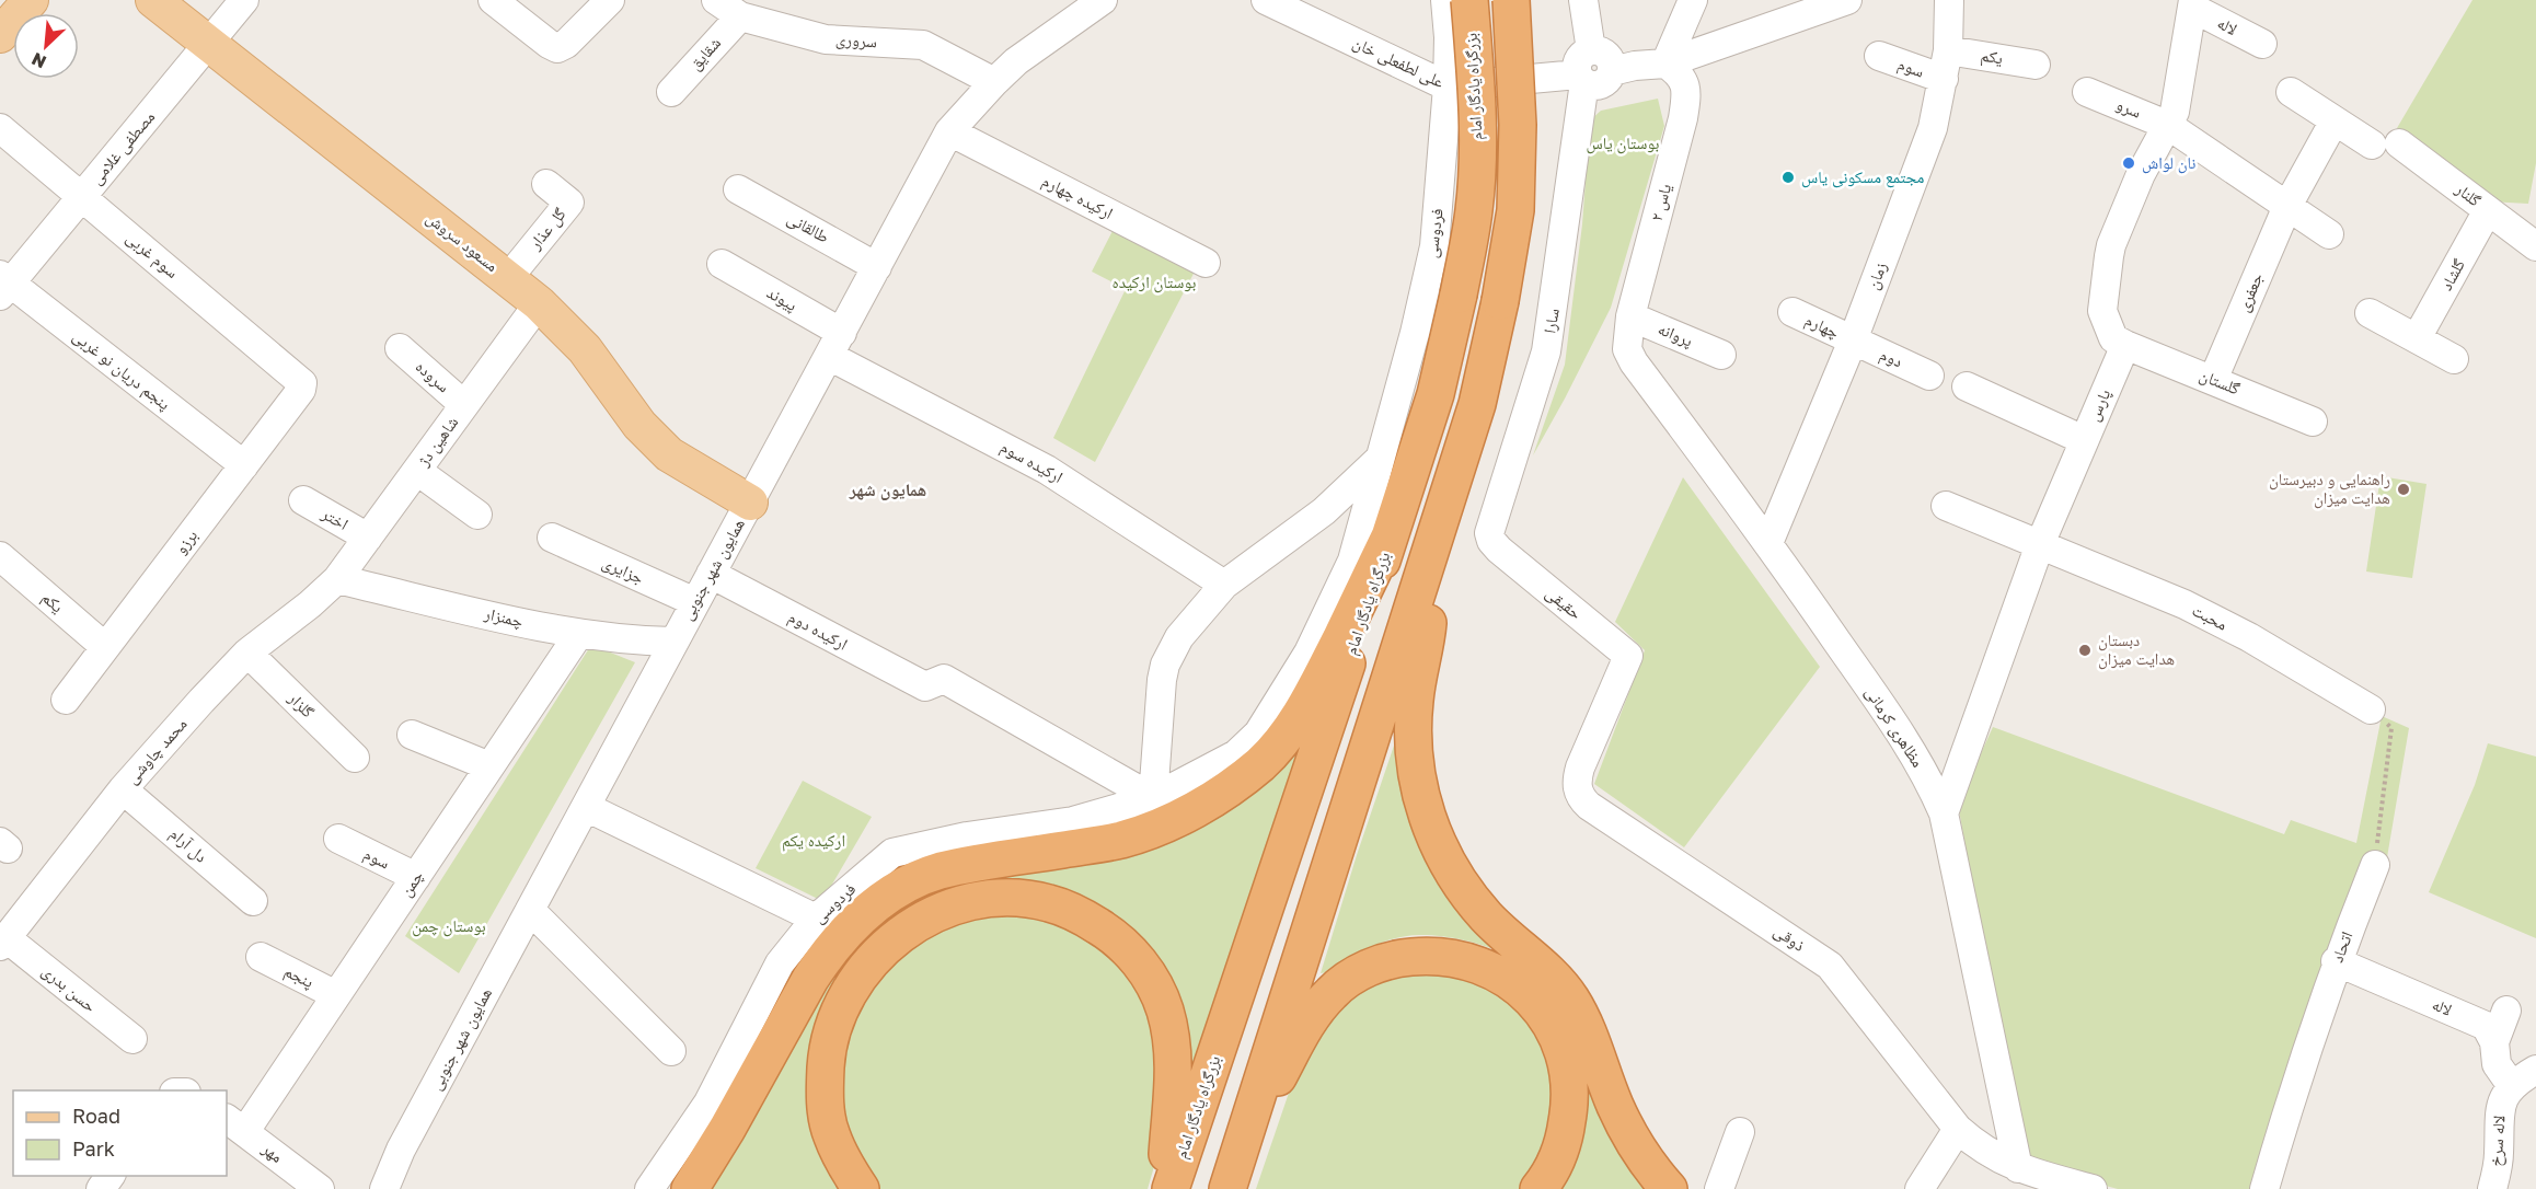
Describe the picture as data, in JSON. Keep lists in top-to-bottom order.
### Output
{
  "streets": {
    "highway": ["بزرگراه یادگار امام"],
    "main road": ["مسعود سروش"],
    "street": [
      "لاله",
      "سروری",
      "شقایق",
      "یکم",
      "علی لطفعلی خان",
      "سوم",
      "سرو",
      "مصطفی غلامی",
      "گلنار",
      "ارکیده چهارم",
      "یاس ۲",
      "طالقانی",
      "گل عذار",
      "فردوسی",
      "سوم غربی",
      "گلشاد",
      "زمان",
      "جعفری",
      "پیوند",
      "سارا",
      "چهارم",
      "پروانه",
      "دوم",
      "پنجم دریان‌ نو غربی",
      "سروده",
      "گلستان",
      "پارس",
      "شاهین دژ",
      "ارکیده سوم",
      "اختر",
      "برزو",
      "همایون‌ شهر جنوبی",
      "جزایری",
      "حقیقی",
      "چمنزار",
      "محبت",
      "ارکیده دوم",
      "گلزار",
      "مظاهری کرمانی",
      "محمد چاوشی",
      "دل‌ آرام",
      "چمن",
      "ذوقی",
      "اتحاد",
      "پنجم",
      "حسن بدری",
      "لاله سرخ",
      "مهر"
    ]
  },
  "crossings": [
    ["لاله", "اتحاد"],
    ["لاله", "لاله سرخ"],
    ["سروری", "شقایق"],
    ["سروری", "همایون‌ شهر جنوبی"],
    ["یکم", "زمان"],
    ["یکم", "برزو"],
    ["علی لطفعلی خان", "یاس ۲"],
    ["علی لطفعلی خان", "فردوسی"],
    ["علی لطفعلی خان", "سارا"],
    ["سوم", "زمان"],
    ["سوم", "چمن"],
    ["مصطفی غلامی", "مسعود سروش"],
    ["مصطفی غلامی", "سوم غربی"],
    ["مصطفی غلامی", "پنجم دریان‌ نو غربی"],
    ["گلنار", "گلشاد"],
    ["ارکیده چهارم", "همایون‌ شهر جنوبی"],
    ["یاس ۲", "پروانه"],
    ["یاس ۲", "مظاهری کرمانی"],
    ["طالقانی", "همایون‌ شهر جنوبی"],
    ["گل عذار", "مسعود سروش"],
    ["فردوسی", "ارکیده دوم"],
    ["مسعود سروش", "شاهین دژ"],
    ["مسعود سروش", "همایون‌ شهر جنوبی"],
    ["سوم غربی", "برزو"],
    ["زمان", "چهارم"],
    ["زمان", "دوم"],
    ["زمان", "مظاهری کرمانی"],
    ["جعفری", "گلستان"],
    ["پیوند", "ارکیده سوم"],
    ["پیوند", "همایون‌ شهر جنوبی"],
    ["سارا", "حقیقی"],
    ["چهارم", "دوم"],
    ["پنجم دریان‌ نو غربی", "برزو"],
    ["سروده", "شاهین دژ"],
    ["گلستان", "پارس"],
    ["پارس", "محبت"],
    ["پارس", "مظاهری کرمانی"],
    ["شاهین دژ", "اختر"],
    ["شاهین دژ", "چمنزار"],
    ["شاهین دژ", "محمد چاوشی"],
    ["ارکیده سوم", "همایون‌ شهر جنوبی"],
    ["همایون‌ شهر جنوبی", "جزایری"],
    ["همایون‌ شهر جنوبی", "چمنزار"],
    ["همایون‌ شهر جنوبی", "ارکیده دوم"],
    ["حقیقی", "ذوقی"],
    ["چمنزار", "محمد چاوشی"],
    ["چمنزار", "چمن"],
    ["گلزار", "محمد چاوشی"],
    ["مظاهری کرمانی", "ذوقی"],
    ["محمد چاوشی", "دل‌ آرام"],
    ["محمد چاوشی", "حسن بدری"],
    ["چمن", "پنجم"],
    ["چمن", "مهر"]
  ],
  "districts": ["همایون شهر"],
  "parks": [
    "بوستان یاس",
    "بوستان ارکیده",
    "ارکیده یکم",
    "بوستان چمن"
  ],
  "places": [
    "نان لواش",
    "مجتمع مسکونی یاس",
    "راهنمایی و دبیرستان هدایت میزان",
    "دبستان هدایت میزان"
  ],
  "legend": ["Road", "Park"],
  "north": "bottom left"
}
